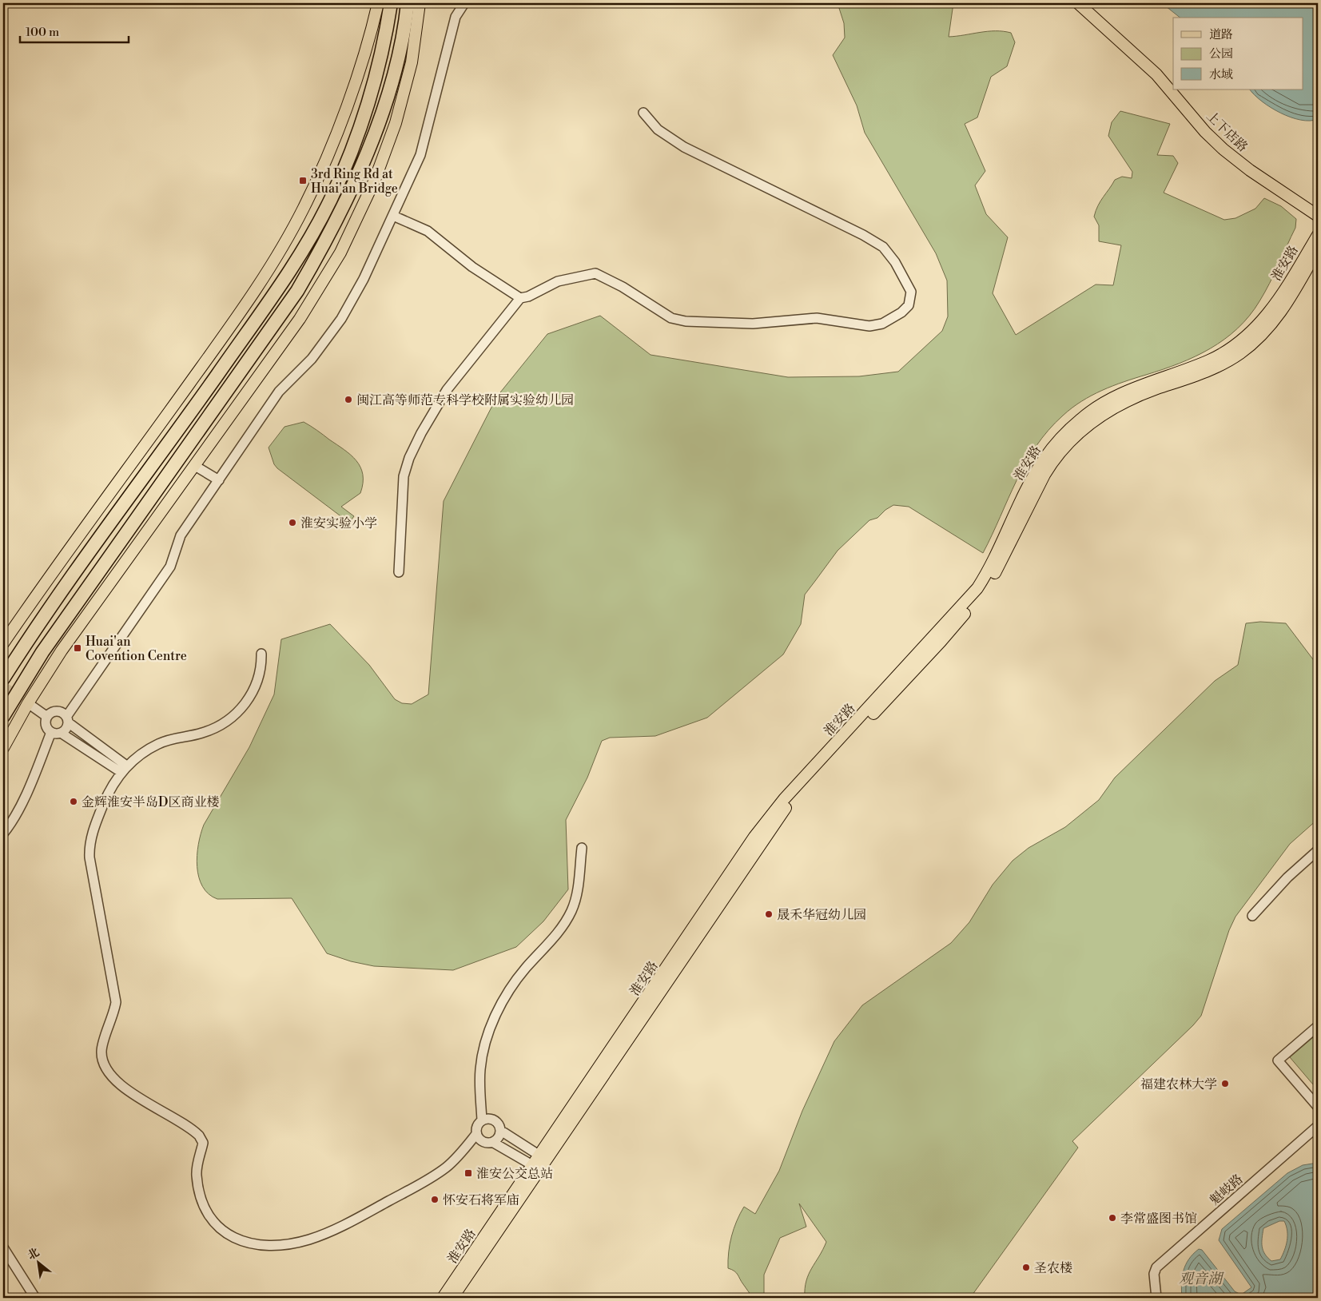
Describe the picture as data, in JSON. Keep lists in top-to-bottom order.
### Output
{
  "streets": {
    "main road": ["上下店路", "淮安路"],
    "street": ["魁岐路"]
  },
  "water": ["观音湖"],
  "places": {
    "transit": ["3rd Ring Rd at Huai'an Bridge", "Huai'an Covention Centre", "淮安公交总站"],
    "other": [
      "闽江高等师范专科学校附属实验幼儿园",
      "淮安实验小学",
      "金辉淮安半岛D区商业楼",
      "晟禾华冠幼儿园",
      "福建农林大学",
      "怀安石将军庙",
      "李常盛图书馆",
      "圣农楼"
    ]
  },
  "legend": ["道路", "公园", "水域"],
  "scale_bar": "100 m",
  "north": "top left"
}
